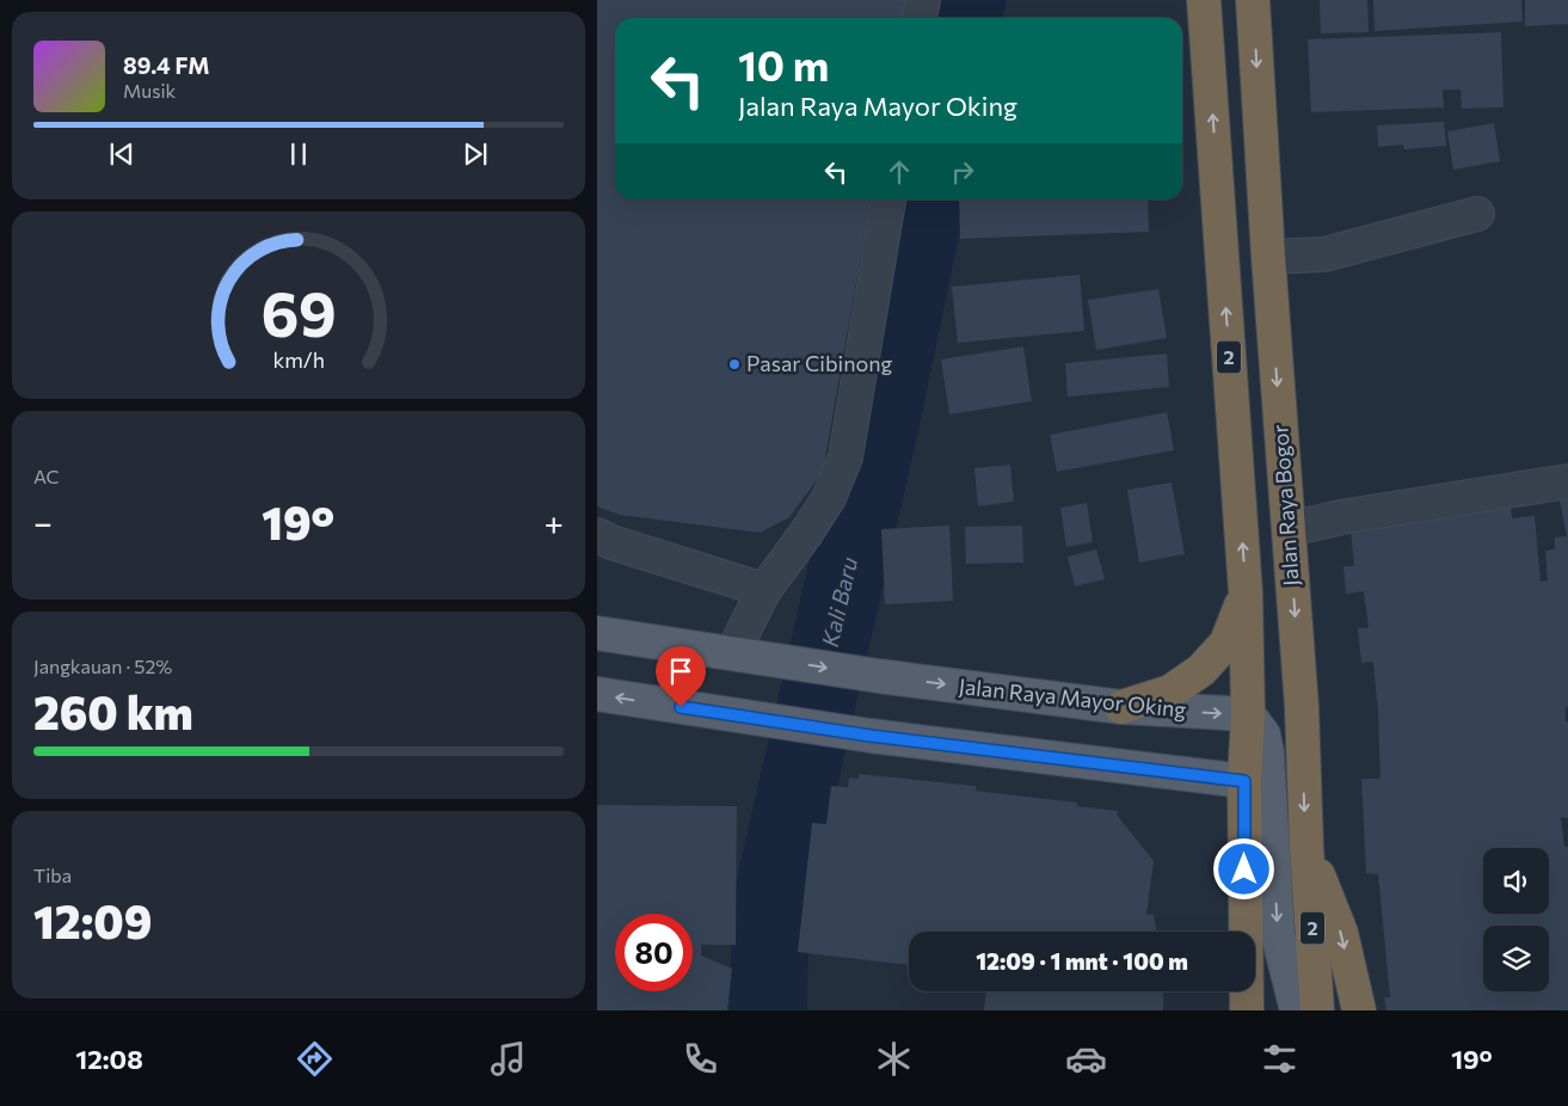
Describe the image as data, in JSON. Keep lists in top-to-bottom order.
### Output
{
  "streets": {
    "highway": ["2", "Jalan Raya Bogor"],
    "main road": ["Jalan Raya Mayor Oking"]
  },
  "crossings": [
    ["2", "Jalan Raya Mayor Oking"]
  ],
  "water": ["Kali Baru"],
  "places": ["Pasar Cibinong"],
  "page": {
    "turn": ["10 m", "Jalan Raya Mayor Oking"],
    "song": ["89.4 FM", "Musik"],
    "tile": [
      "AC",
      ["Jangkauan · 52%", "260 km"],
      ["Tiba", "12:09"]
    ],
    "heat": ["−", "19°", "+"],
    "limit": "80",
    "trip": "12:09 · 1 mnt · 100 m",
    "tabs": ["12:08", "19°"],
    "gauge": ["69", "km/h"]
  }
}
